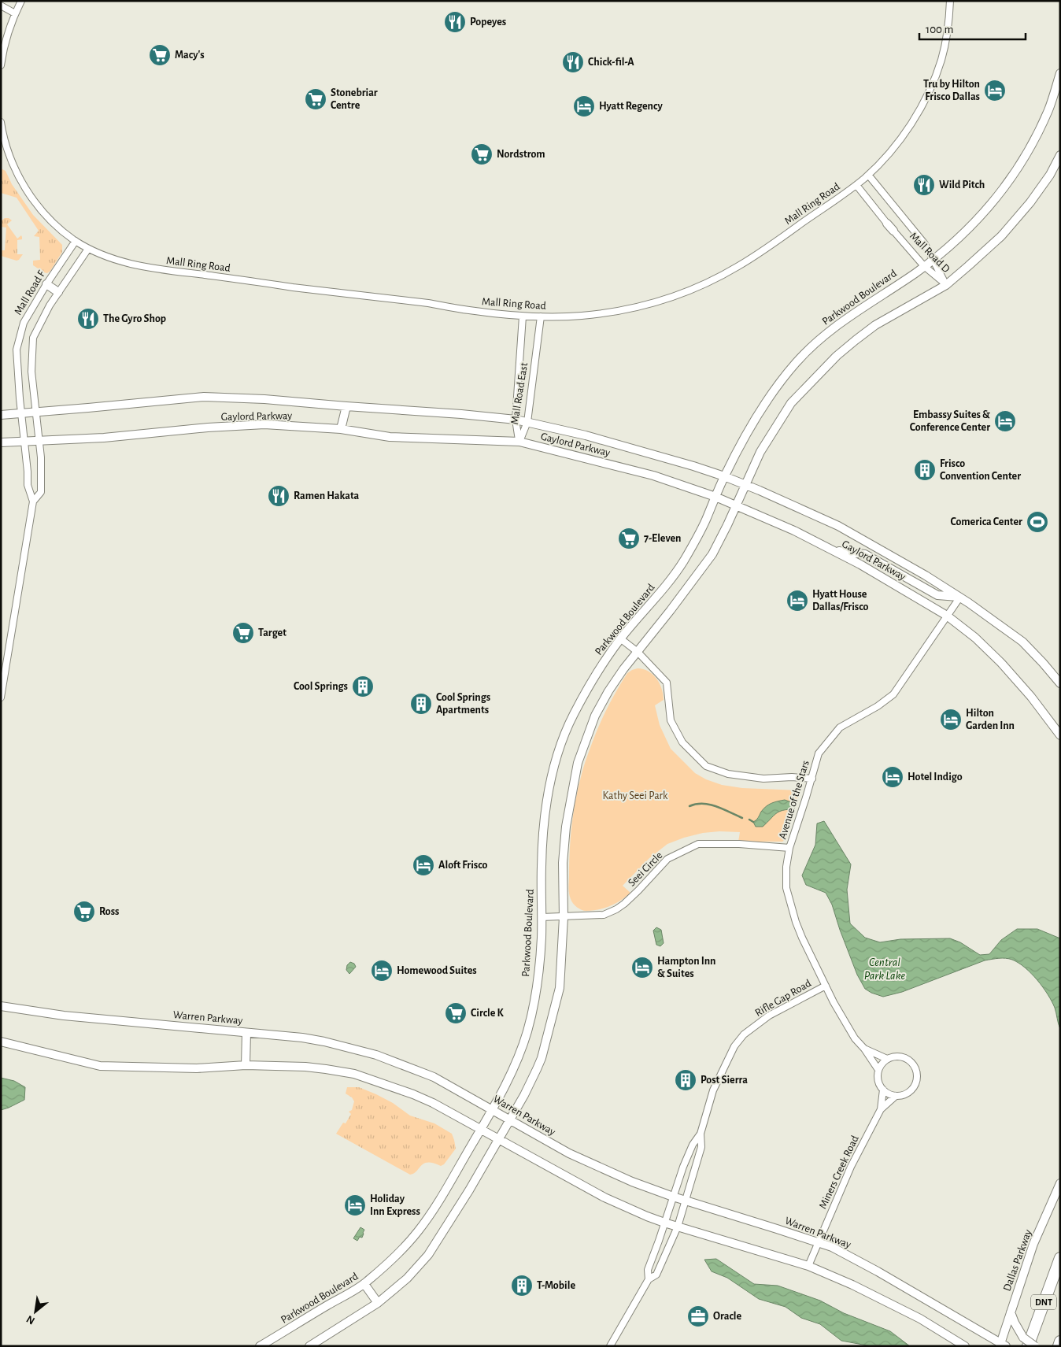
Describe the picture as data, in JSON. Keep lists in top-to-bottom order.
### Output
{
  "streets": {
    "highway": ["DNT"],
    "main road": [
      "Mall Road D",
      "Parkwood Boulevard",
      "Gaylord Parkway",
      "Warren Parkway",
      "Dallas Parkway"
    ],
    "street": [
      "Mall Ring Road",
      "Mall Road F",
      "Mall Road East",
      "Avenue of the Stars",
      "Seei Circle",
      "Rifle Gap Road",
      "Miners Creek Road"
    ]
  },
  "crossings": [
    ["Mall Ring Road", "Mall Road D"],
    ["Mall Ring Road", "Mall Road F"],
    ["Mall Ring Road", "Mall Road East"],
    ["Mall Road D", "Parkwood Boulevard"],
    ["Mall Road F", "Gaylord Parkway"],
    ["Parkwood Boulevard", "Gaylord Parkway"],
    ["Parkwood Boulevard", "Seei Circle"],
    ["Parkwood Boulevard", "Warren Parkway"],
    ["Mall Road East", "Gaylord Parkway"],
    ["Gaylord Parkway", "Avenue of the Stars"],
    ["Avenue of the Stars", "Seei Circle"],
    ["Avenue of the Stars", "Rifle Gap Road"],
    ["Avenue of the Stars", "Miners Creek Road"],
    ["Rifle Gap Road", "Warren Parkway"],
    ["Warren Parkway", "Miners Creek Road"],
    ["Warren Parkway", "Dallas Parkway"]
  ],
  "water": ["Central Park Lake"],
  "parks": ["Kathy Seei Park"],
  "places": {
    "restaurant": [
      "Popeyes",
      "Chick-fil-A",
      "Wild Pitch",
      "The Gyro Shop",
      "Ramen Hakata"
    ],
    "supermarket": [
      "Macy's",
      "Stonebriar Centre",
      "Nordstrom",
      "7-Eleven",
      "Target",
      "Ross",
      "Circle K"
    ],
    "hotel": [
      "Tru by Hilton Frisco Dallas",
      "Hyatt Regency",
      "Embassy Suites & Conference Center",
      "Hyatt House Dallas/Frisco",
      "Hilton Garden Inn",
      "Hotel Indigo",
      "Aloft Frisco",
      "Hampton Inn & Suites",
      "Homewood Suites",
      "Holiday Inn Express"
    ],
    "building": [
      "Frisco Convention Center",
      "Cool Springs",
      "Cool Springs Apartments",
      "Post Sierra",
      "T-Mobile"
    ],
    "sports": ["Comerica Center"],
    "office": ["Oracle"]
  },
  "scale_bar": "100 m",
  "north": "bottom left"
}
